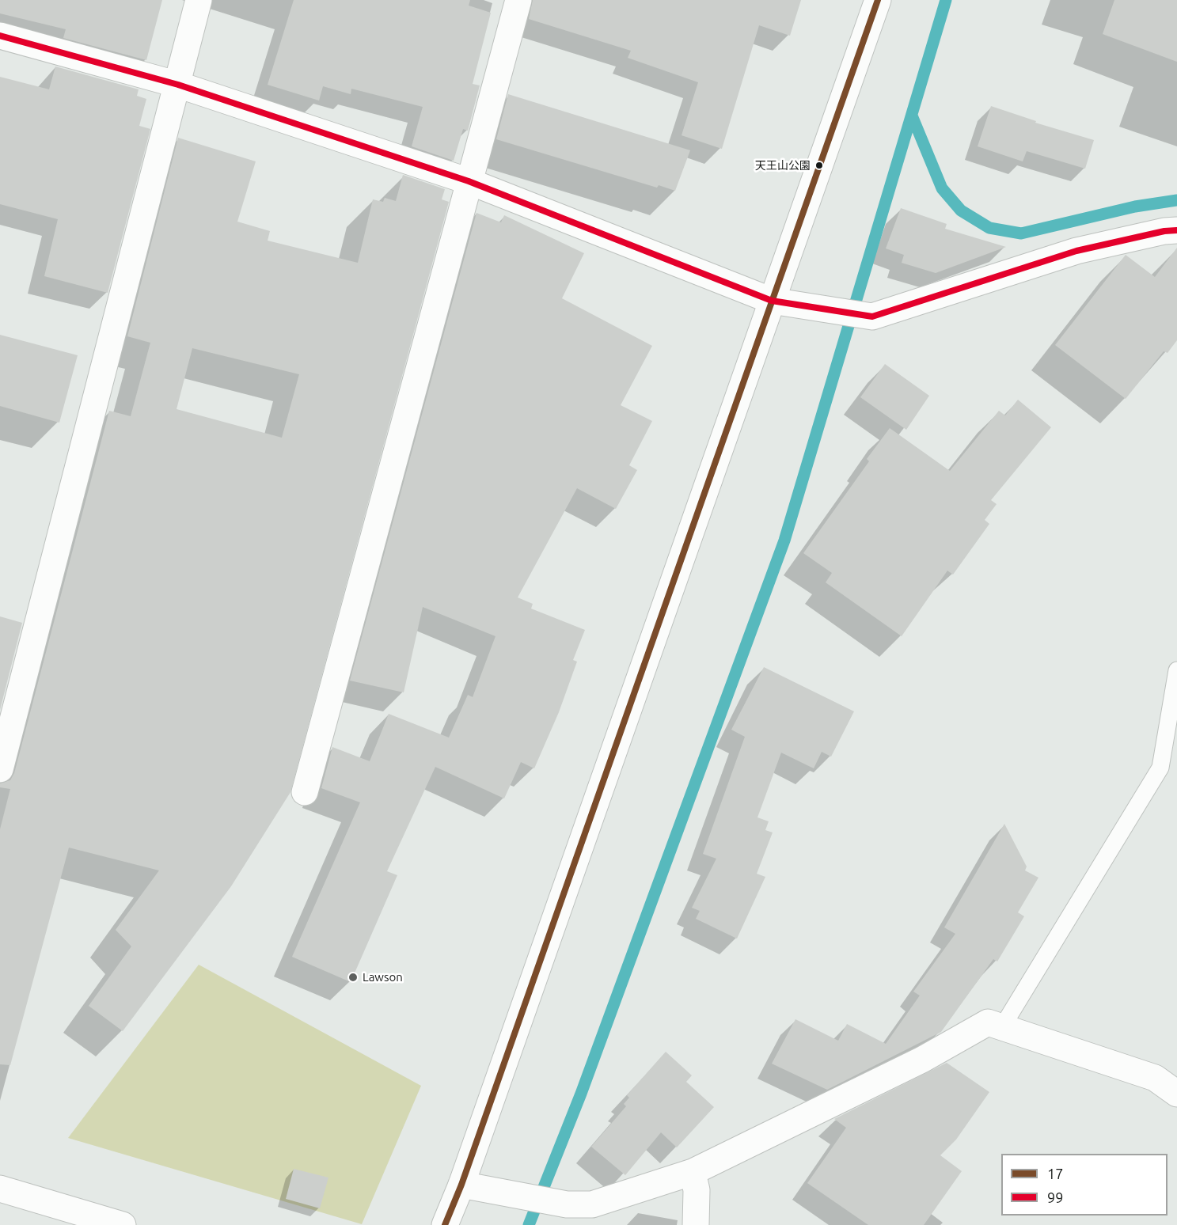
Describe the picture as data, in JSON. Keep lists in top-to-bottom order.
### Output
{
  "places": ["天王山公園", "Lawson"],
  "lines": ["transit line 17", "transit line 99"],
  "legend": ["17", "99"]
}
